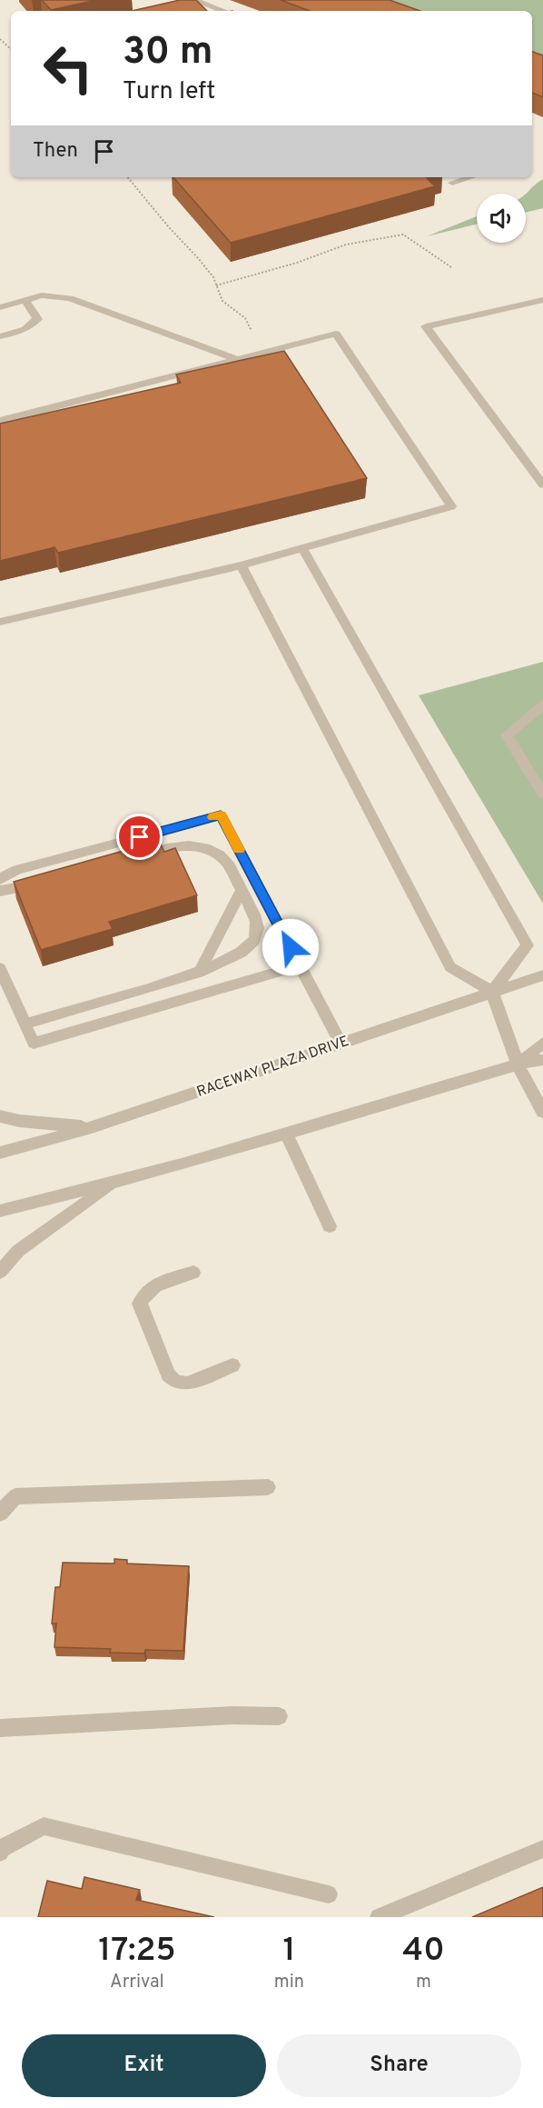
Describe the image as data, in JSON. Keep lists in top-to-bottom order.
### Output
{
  "streets": {
    "lane": ["RACEWAY PLAZA DRIVE"]
  },
  "page": {
    "turn": ["30 m", "Turn left"],
    "then": "Then",
    "eta": [
      "17:25",
      "Arrival",
      "1",
      "min",
      "40",
      "m"
    ],
    "buttons": ["Exit", "Share"]
  }
}
